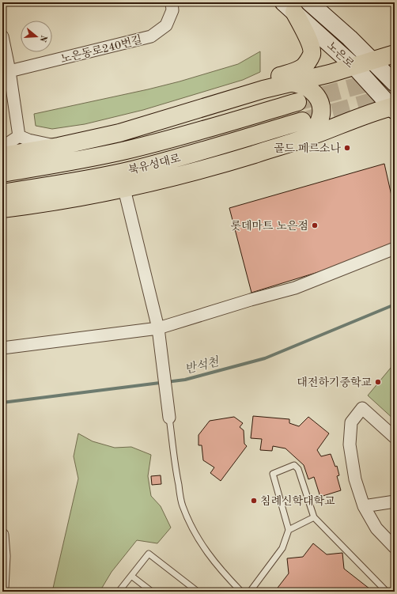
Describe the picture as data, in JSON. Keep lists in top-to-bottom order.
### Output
{
  "streets": {
    "main road": ["북유성대로"],
    "street": ["노은동로240번길", "노은로"]
  },
  "water": ["반석천"],
  "places": [
    "골드 페르소나",
    "롯데마트 노은점",
    "대전하기중학교",
    "침례신학대학교"
  ],
  "north": "right"
}
